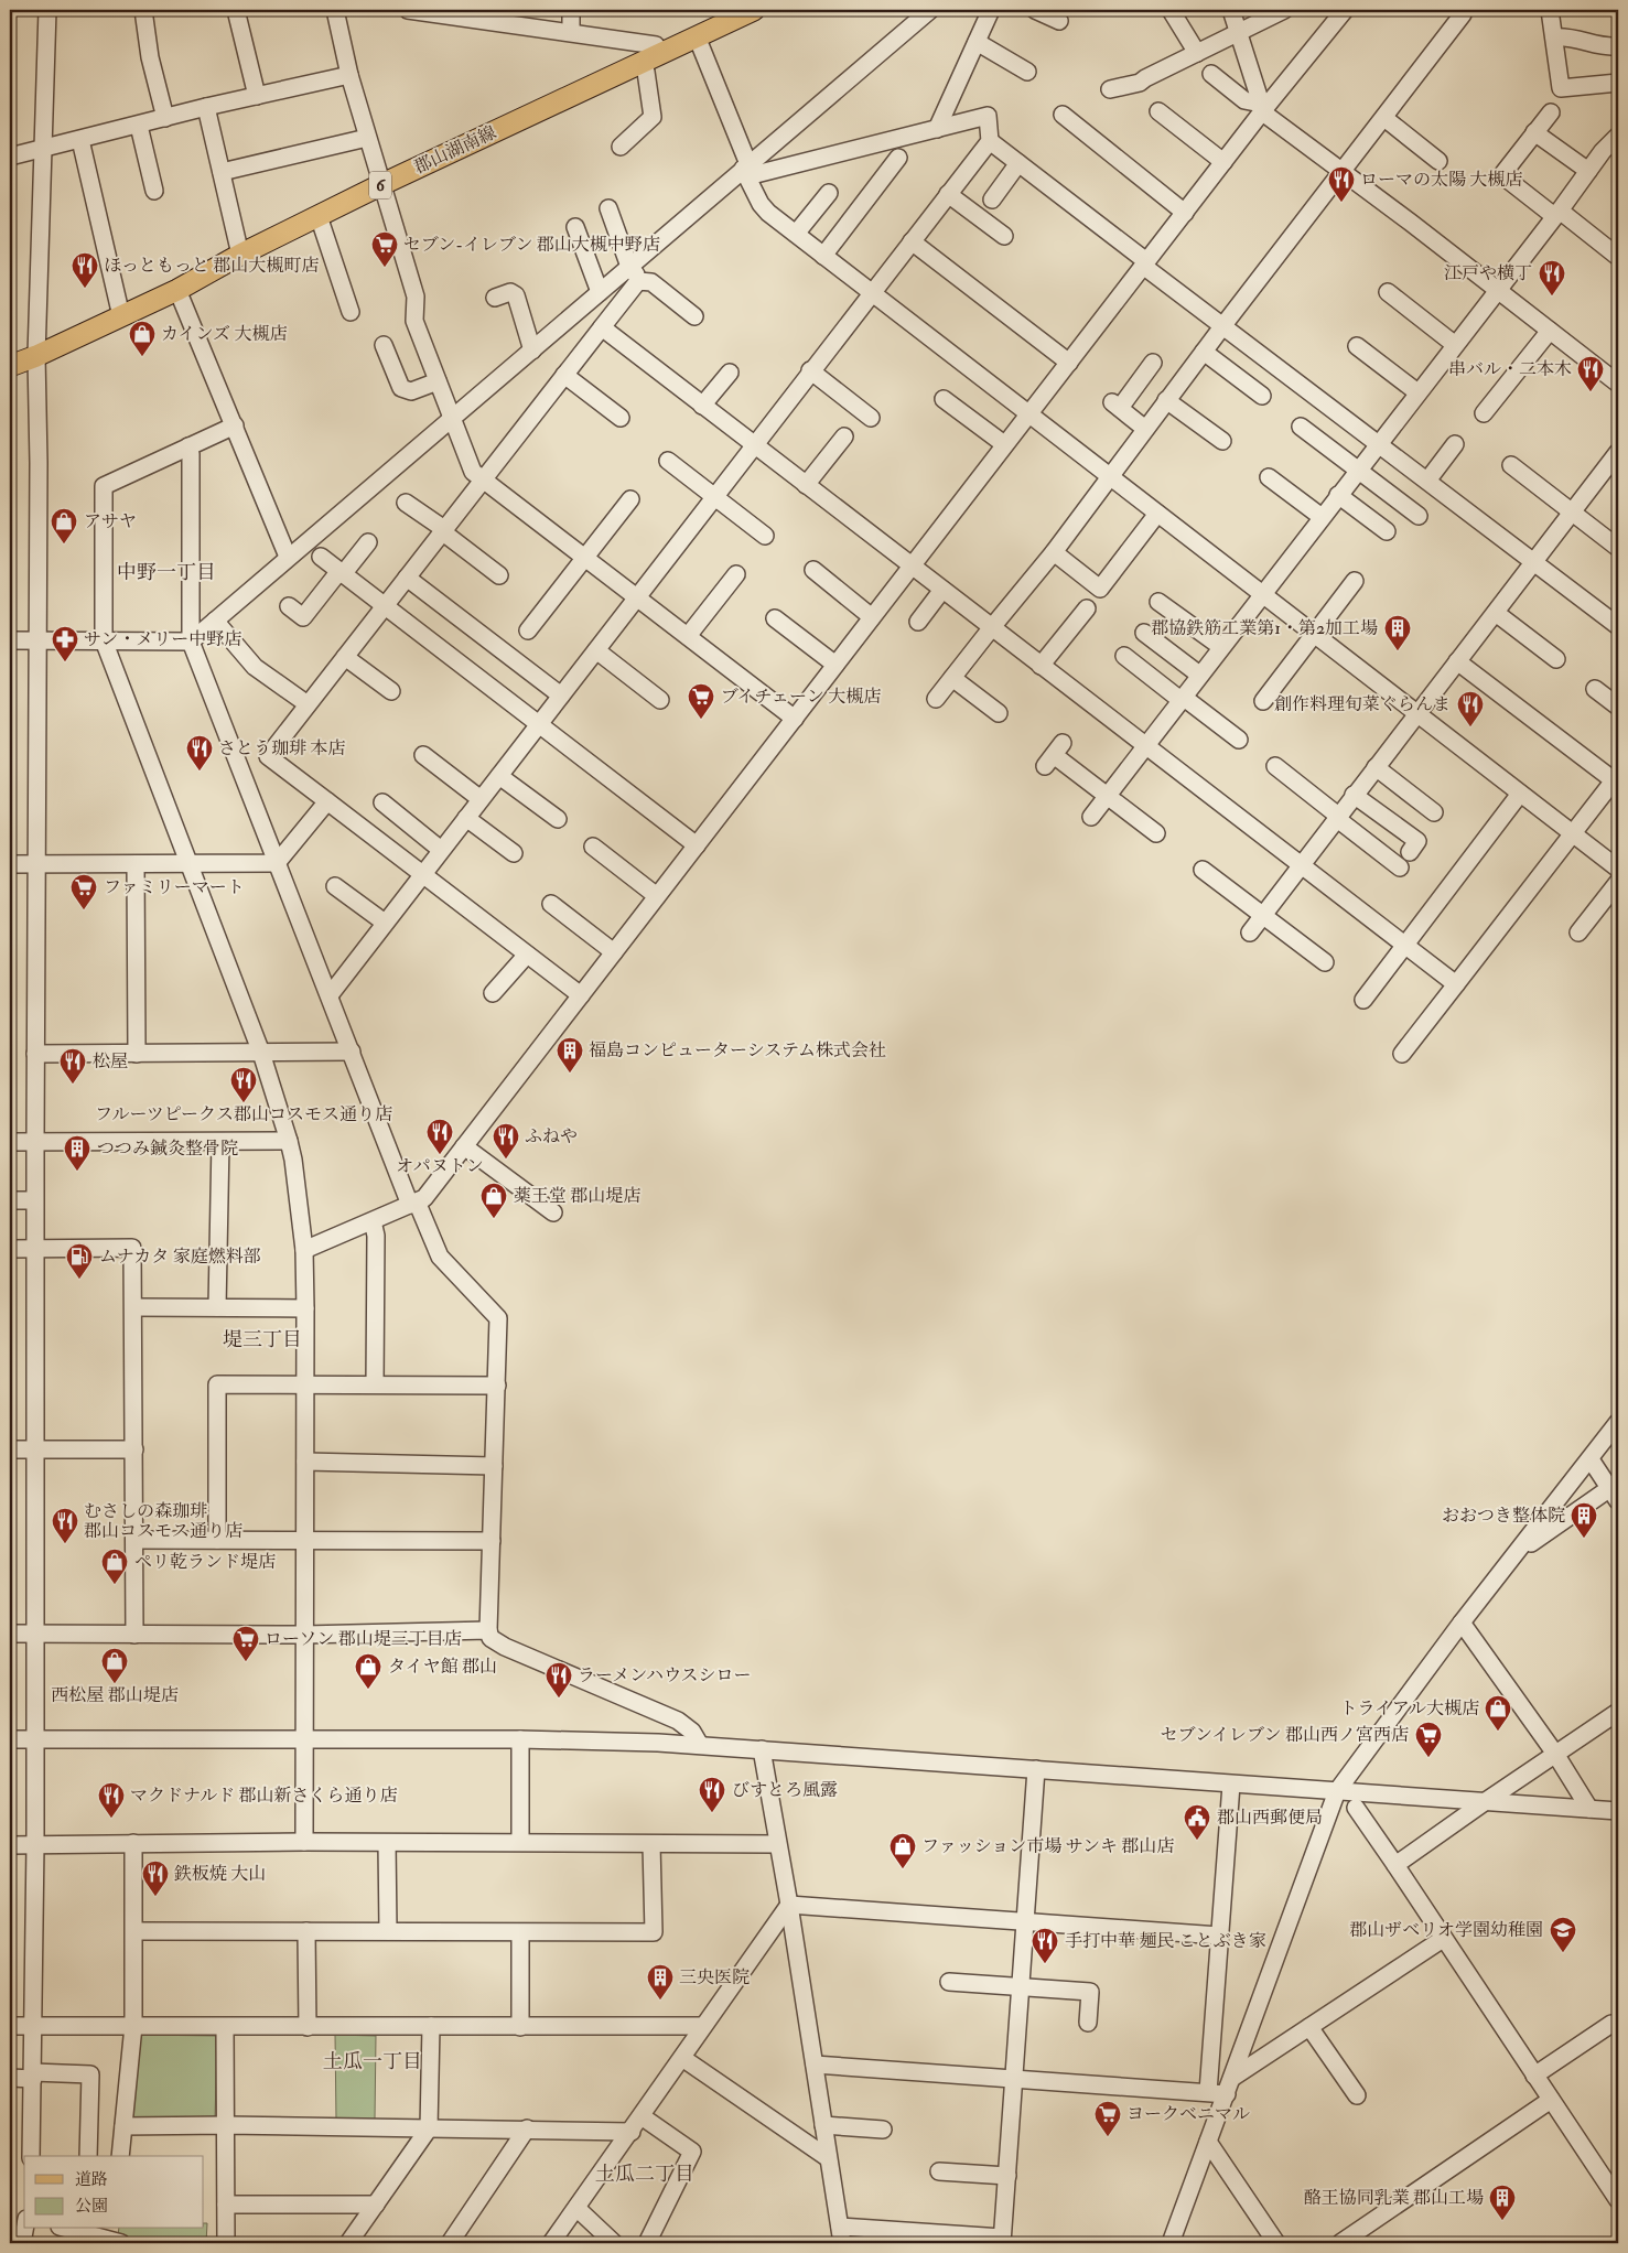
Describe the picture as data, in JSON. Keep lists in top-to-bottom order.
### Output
{
  "streets": {
    "main road": ["郡山湖南線", "6"]
  },
  "districts": [
    "中野一丁目",
    "堤三丁目",
    "土瓜一丁目",
    "土瓜二丁目"
  ],
  "places": {
    "restaurant": [
      "ローマの太陽 大槻店",
      "ほっともっと 郡山大槻町店",
      "江戸や横丁",
      "串バル・二本木",
      "創作料理旬菜ぐらんま",
      "さとう珈琲 本店",
      "松屋",
      "フルーツピークス郡山コスモス通り店",
      "オパヌトン",
      "ふねや",
      "むさしの森珈琲 郡山コスモス通り店",
      "ラーメンハウスシロー",
      "びすとろ風露",
      "マクドナルド 郡山新さくら通り店",
      "鉄板焼 大山",
      "手打中華 麺民 ことぶき家"
    ],
    "supermarket": [
      "セブン-イレブン 郡山大槻中野店",
      "ブイチェーン 大槻店",
      "ファミリーマート",
      "ローソン 郡山堤三丁目店",
      "セブンイレブン 郡山西ノ宮西店",
      "ヨークベニマル"
    ],
    "shop": [
      "カインズ 大槻店",
      "アサヤ",
      "薬王堂 郡山堤店",
      "ペリ乾ランド堤店",
      "西松屋 郡山堤店",
      "タイヤ館 郡山",
      "トライアル大槻店",
      "ファッション市場 サンキ 郡山店"
    ],
    "building": [
      "郡協鉄筋工業第1・第2加工場",
      "福島コンピューターシステム株式会社",
      "つつみ鍼灸整骨院",
      "おおつき整体院",
      "三央医院",
      "酪王協同乳業 郡山工場"
    ],
    "pharmacy": ["サン・メリー中野店"],
    "fuel station": ["ムナカタ 家庭燃料部"],
    "public building": ["郡山西郵便局"],
    "school or university": ["郡山ザベリオ学園幼稚園"]
  },
  "legend": ["道路", "公園"]
}
